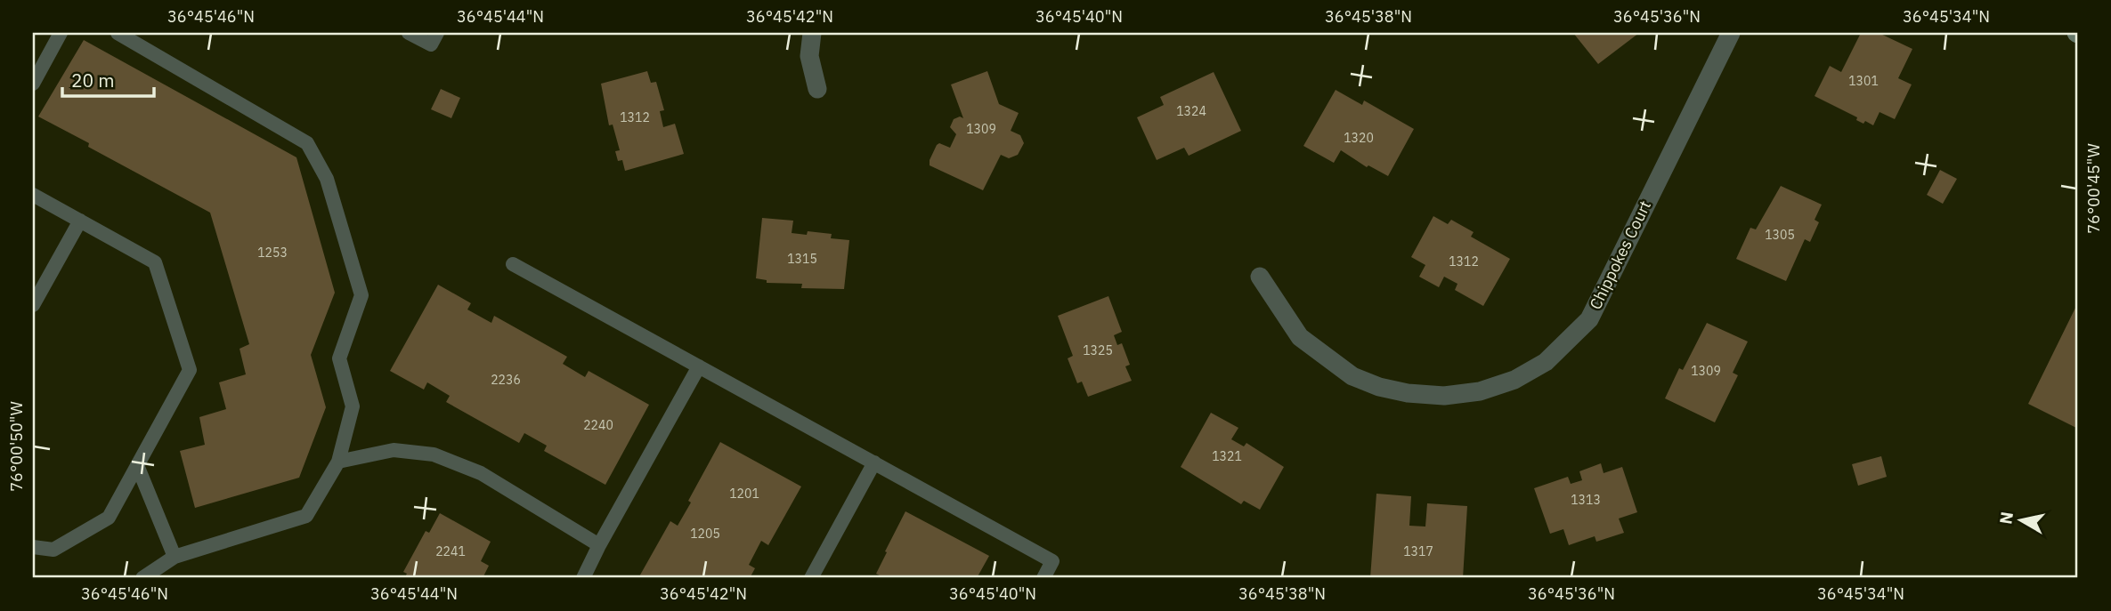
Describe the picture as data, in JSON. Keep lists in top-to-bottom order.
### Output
{
  "streets": {
    "street": ["Chippokes Court"]
  },
  "house_numbers": [
    "1301",
    "1324",
    "1312",
    "1309",
    "1320",
    "1305",
    "1253",
    "1315",
    "1312",
    "1325",
    "1309",
    "2236",
    "2240",
    "1321",
    "1201",
    "1313",
    "1205",
    "2241",
    "1317"
  ],
  "scale_bar": "20 m",
  "north": "left",
  "coordinates": [
    "36°45'46\"N",
    "36°45'44\"N",
    "36°45'42\"N",
    "36°45'40\"N",
    "36°45'38\"N",
    "36°45'36\"N",
    "36°45'34\"N",
    "76°00'45\"W",
    "76°00'50\"W"
  ]
}
